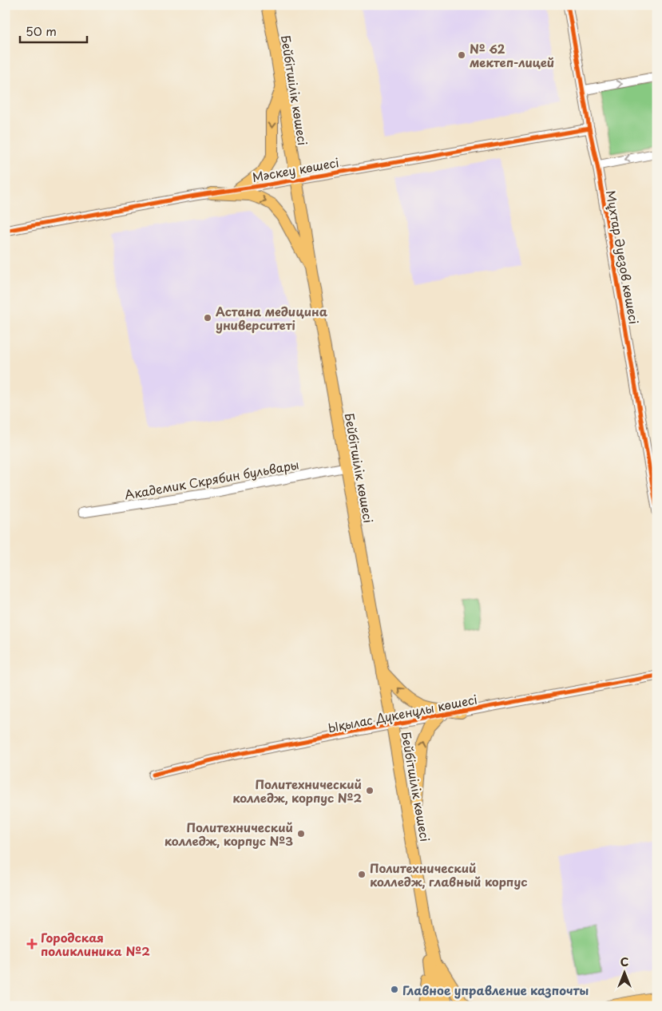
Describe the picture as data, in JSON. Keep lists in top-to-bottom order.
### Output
{
  "streets": {
    "main road": ["Бейбітшілік көшесі"],
    "street": [
      "Мәскеу көшесі",
      "Мұхтар Әуезов көшесі",
      "Академик Скрябин бульвары",
      "Ықылас Дүкенұлы көшесі"
    ]
  },
  "crossings": [
    ["Бейбітшілік көшесі", "Мәскеу көшесі"],
    ["Бейбітшілік көшесі", "Академик Скрябин бульвары"],
    ["Бейбітшілік көшесі", "Ықылас Дүкенұлы көшесі"],
    ["Мәскеу көшесі", "Мұхтар Әуезов көшесі"]
  ],
  "places": {
    "other": [
      "№ 62 мектеп-лицей",
      "Астана медицина университеті",
      "Политехнический колледж, корпус №2",
      "Политехнический колледж, корпус №3",
      "Политехнический колледж, главный корпус",
      "Главное управление казпочты"
    ],
    "health": ["Городская поликлиника №2"]
  },
  "scale_bar": "50 m",
  "north": "top"
}
